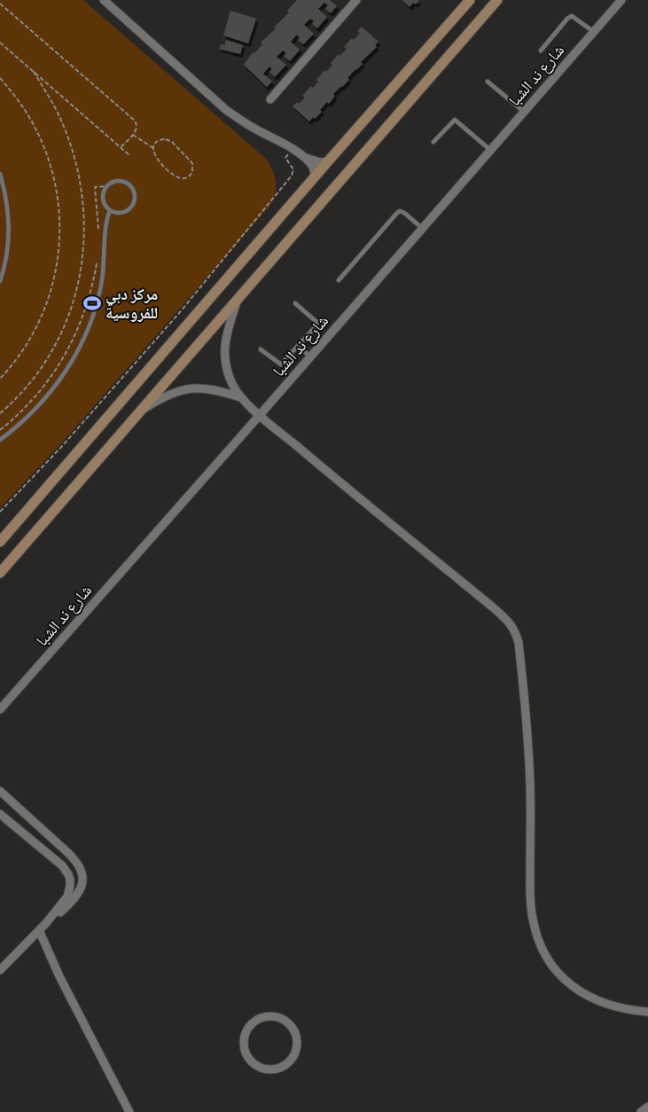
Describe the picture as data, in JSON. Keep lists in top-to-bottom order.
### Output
{
  "streets": {
    "street": ["شارع ند الشبا"]
  },
  "places": {
    "sports": ["مركز دبي للفروسية"]
  }
}
